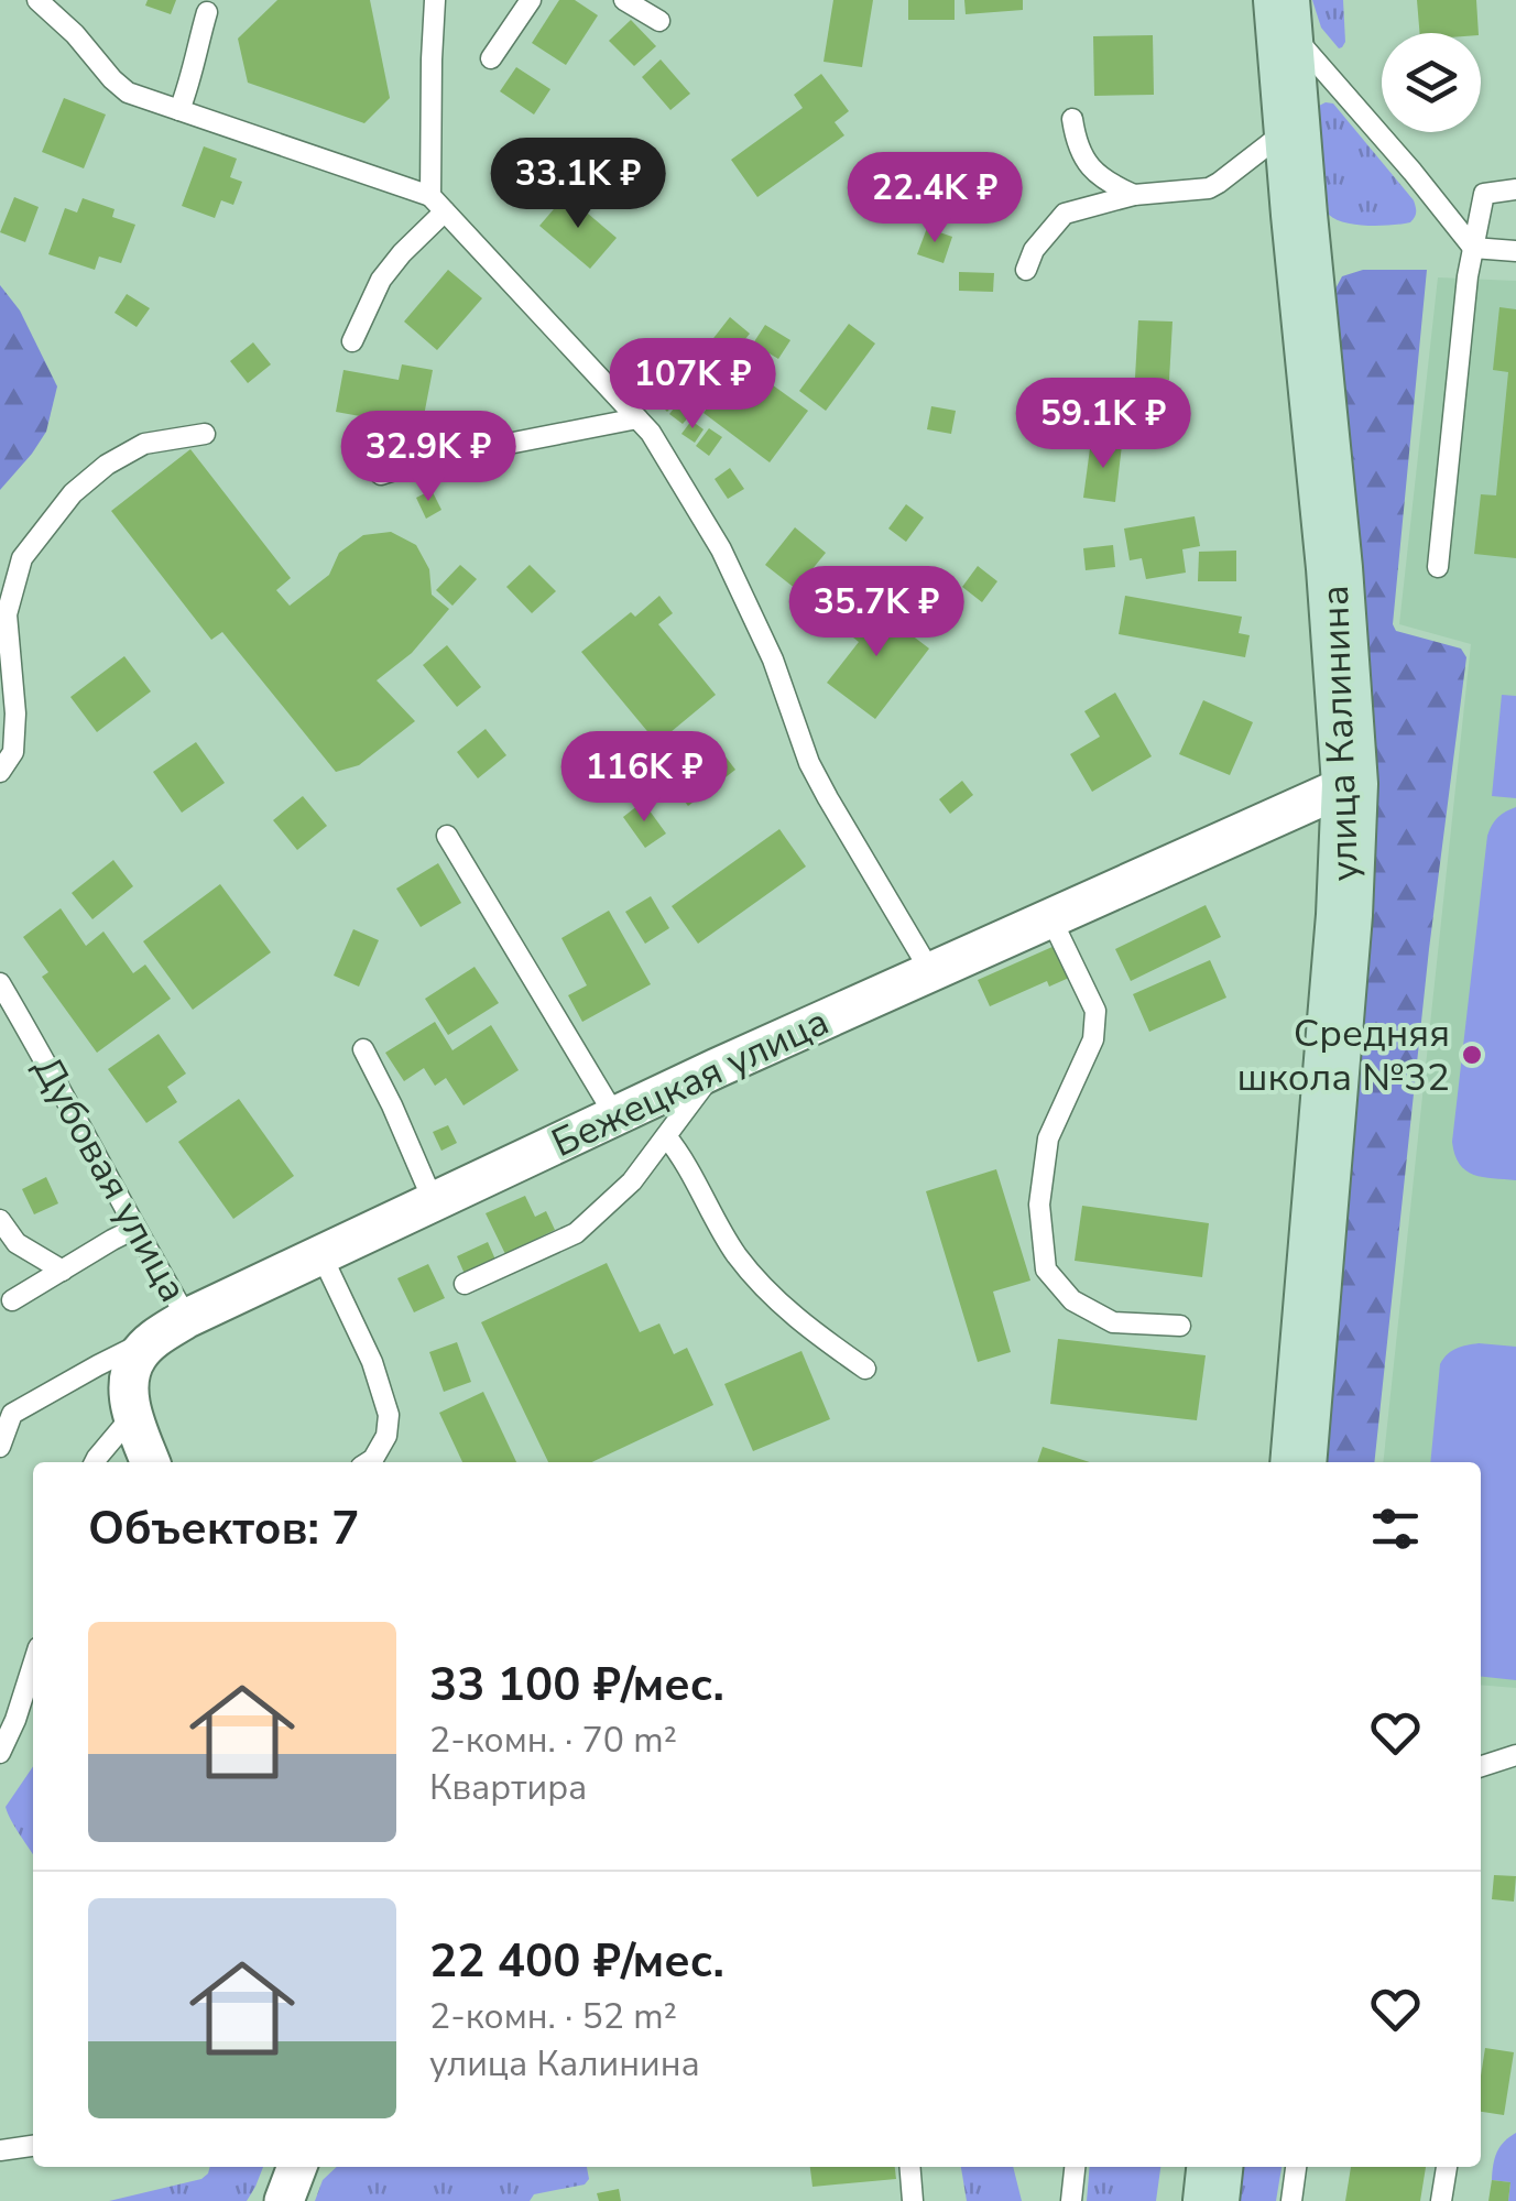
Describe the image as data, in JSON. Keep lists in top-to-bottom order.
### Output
{
  "streets": {
    "main road": ["улица Калинина"],
    "street": ["Бежецкая улица", "Дубовая улица"]
  },
  "crossings": [
    ["улица Калинина", "Бежецкая улица"],
    ["Бежецкая улица", "Дубовая улица"]
  ],
  "places": ["Средняя школа №32"],
  "page": {
    "price": [
      "33.1K ₽",
      "22.4K ₽",
      "107K ₽",
      "59.1K ₽",
      "32.9K ₽",
      "35.7K ₽",
      "116K ₽"
    ],
    "heading": "Объектов: 7",
    "list": [
      {
        "name": "33 100 ₽/мес.",
        "note": "2-комн. · 70 m² · Квартира"
      },
      {
        "name": "22 400 ₽/мес.",
        "note": "2-комн. · 52 m² · улица Калинина"
      }
    ]
  }
}
